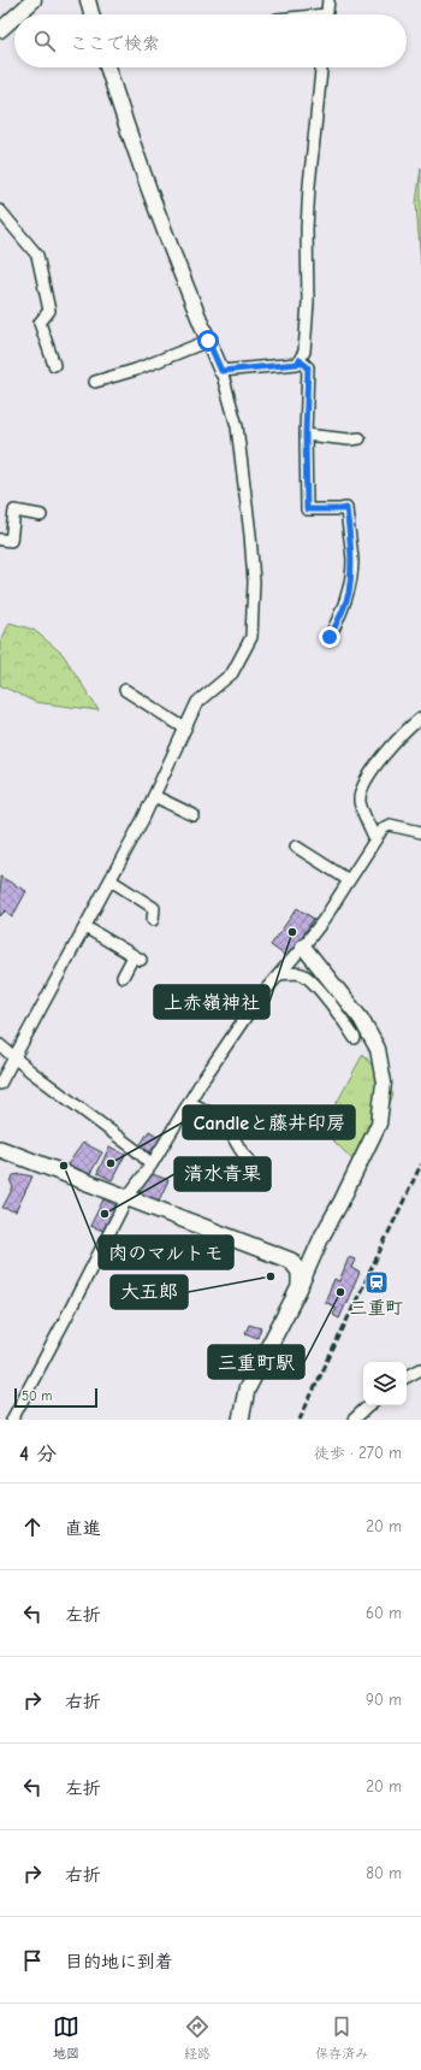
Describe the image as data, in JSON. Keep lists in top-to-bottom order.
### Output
{
  "places": {
    "other": [
      "上赤嶺神社",
      "Candleと藤井印房",
      "肉のマルトモ",
      "清水青果",
      "大五郎",
      "三重町駅"
    ],
    "station": ["三重町"]
  },
  "scale_bar": "50 m",
  "page": {
    "search": "ここで検索",
    "scale": "50 m",
    "heading": ["4 分", "徒歩 · 270 m"],
    "list": [
      ["直進", "20 m"],
      ["左折", "60 m"],
      ["右折", "90 m"],
      ["左折", "20 m"],
      ["右折", "80 m"],
      "目的地に到着"
    ],
    "nav": ["地図", "経路", "保存済み"]
  }
}
